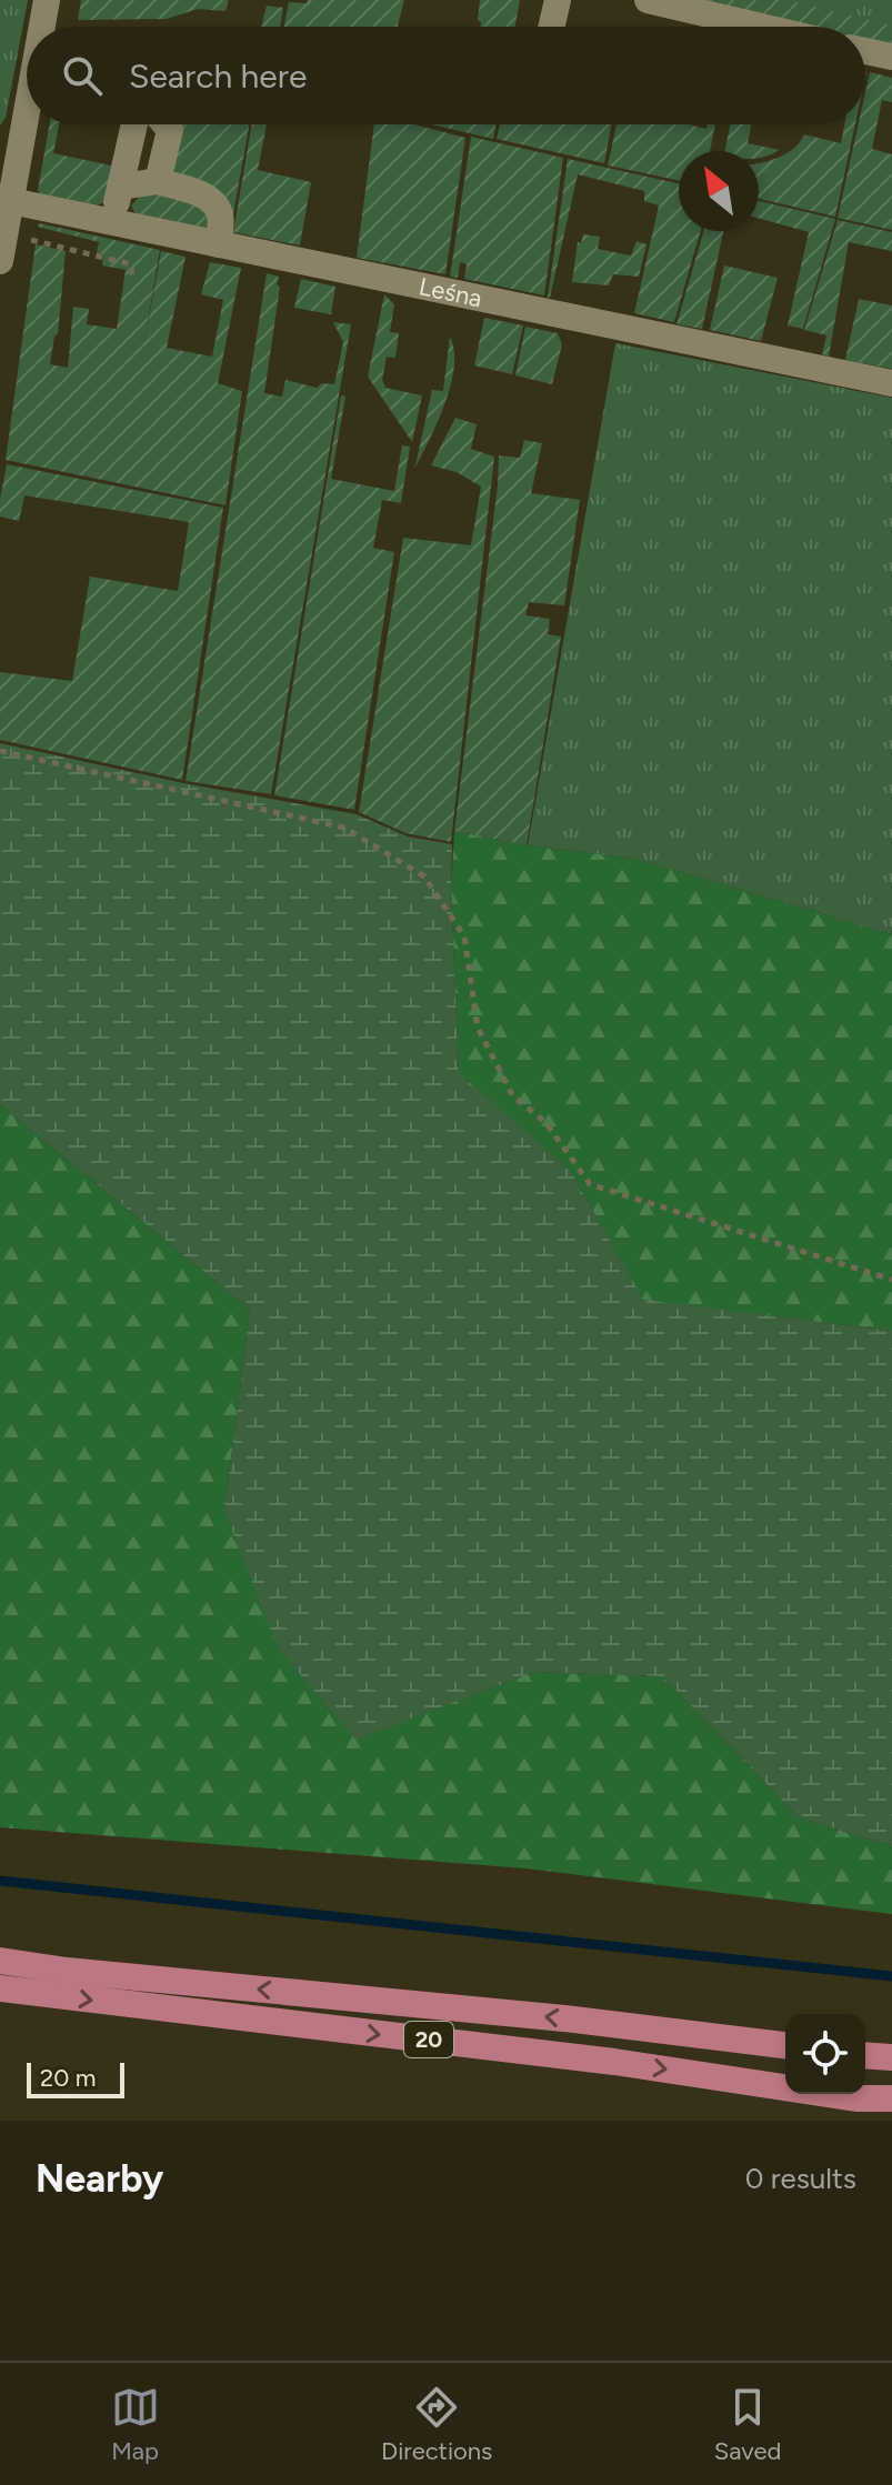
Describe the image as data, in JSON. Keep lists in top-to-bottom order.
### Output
{
  "streets": {
    "main road": ["20"],
    "street": ["Leśna"]
  },
  "scale_bar": "20 m",
  "north": "top left",
  "page": {
    "search": "Search here",
    "scale": "20 m",
    "heading": ["Nearby", "0 results"],
    "nav": ["Map", "Directions", "Saved"]
  }
}
